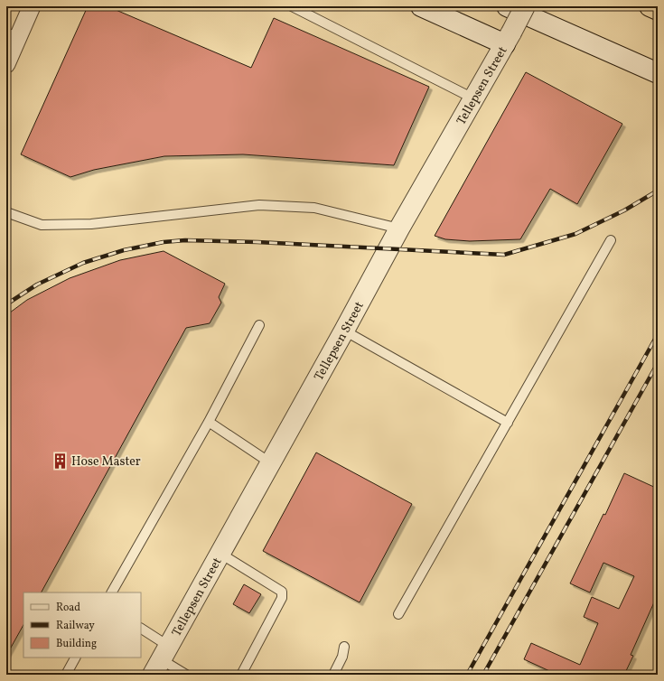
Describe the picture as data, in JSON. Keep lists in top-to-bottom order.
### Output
{
  "streets": {
    "street": ["Tellepsen Street"]
  },
  "places": {
    "building": ["Hose Master"]
  },
  "legend": ["Road", "Railway", "Building"]
}
